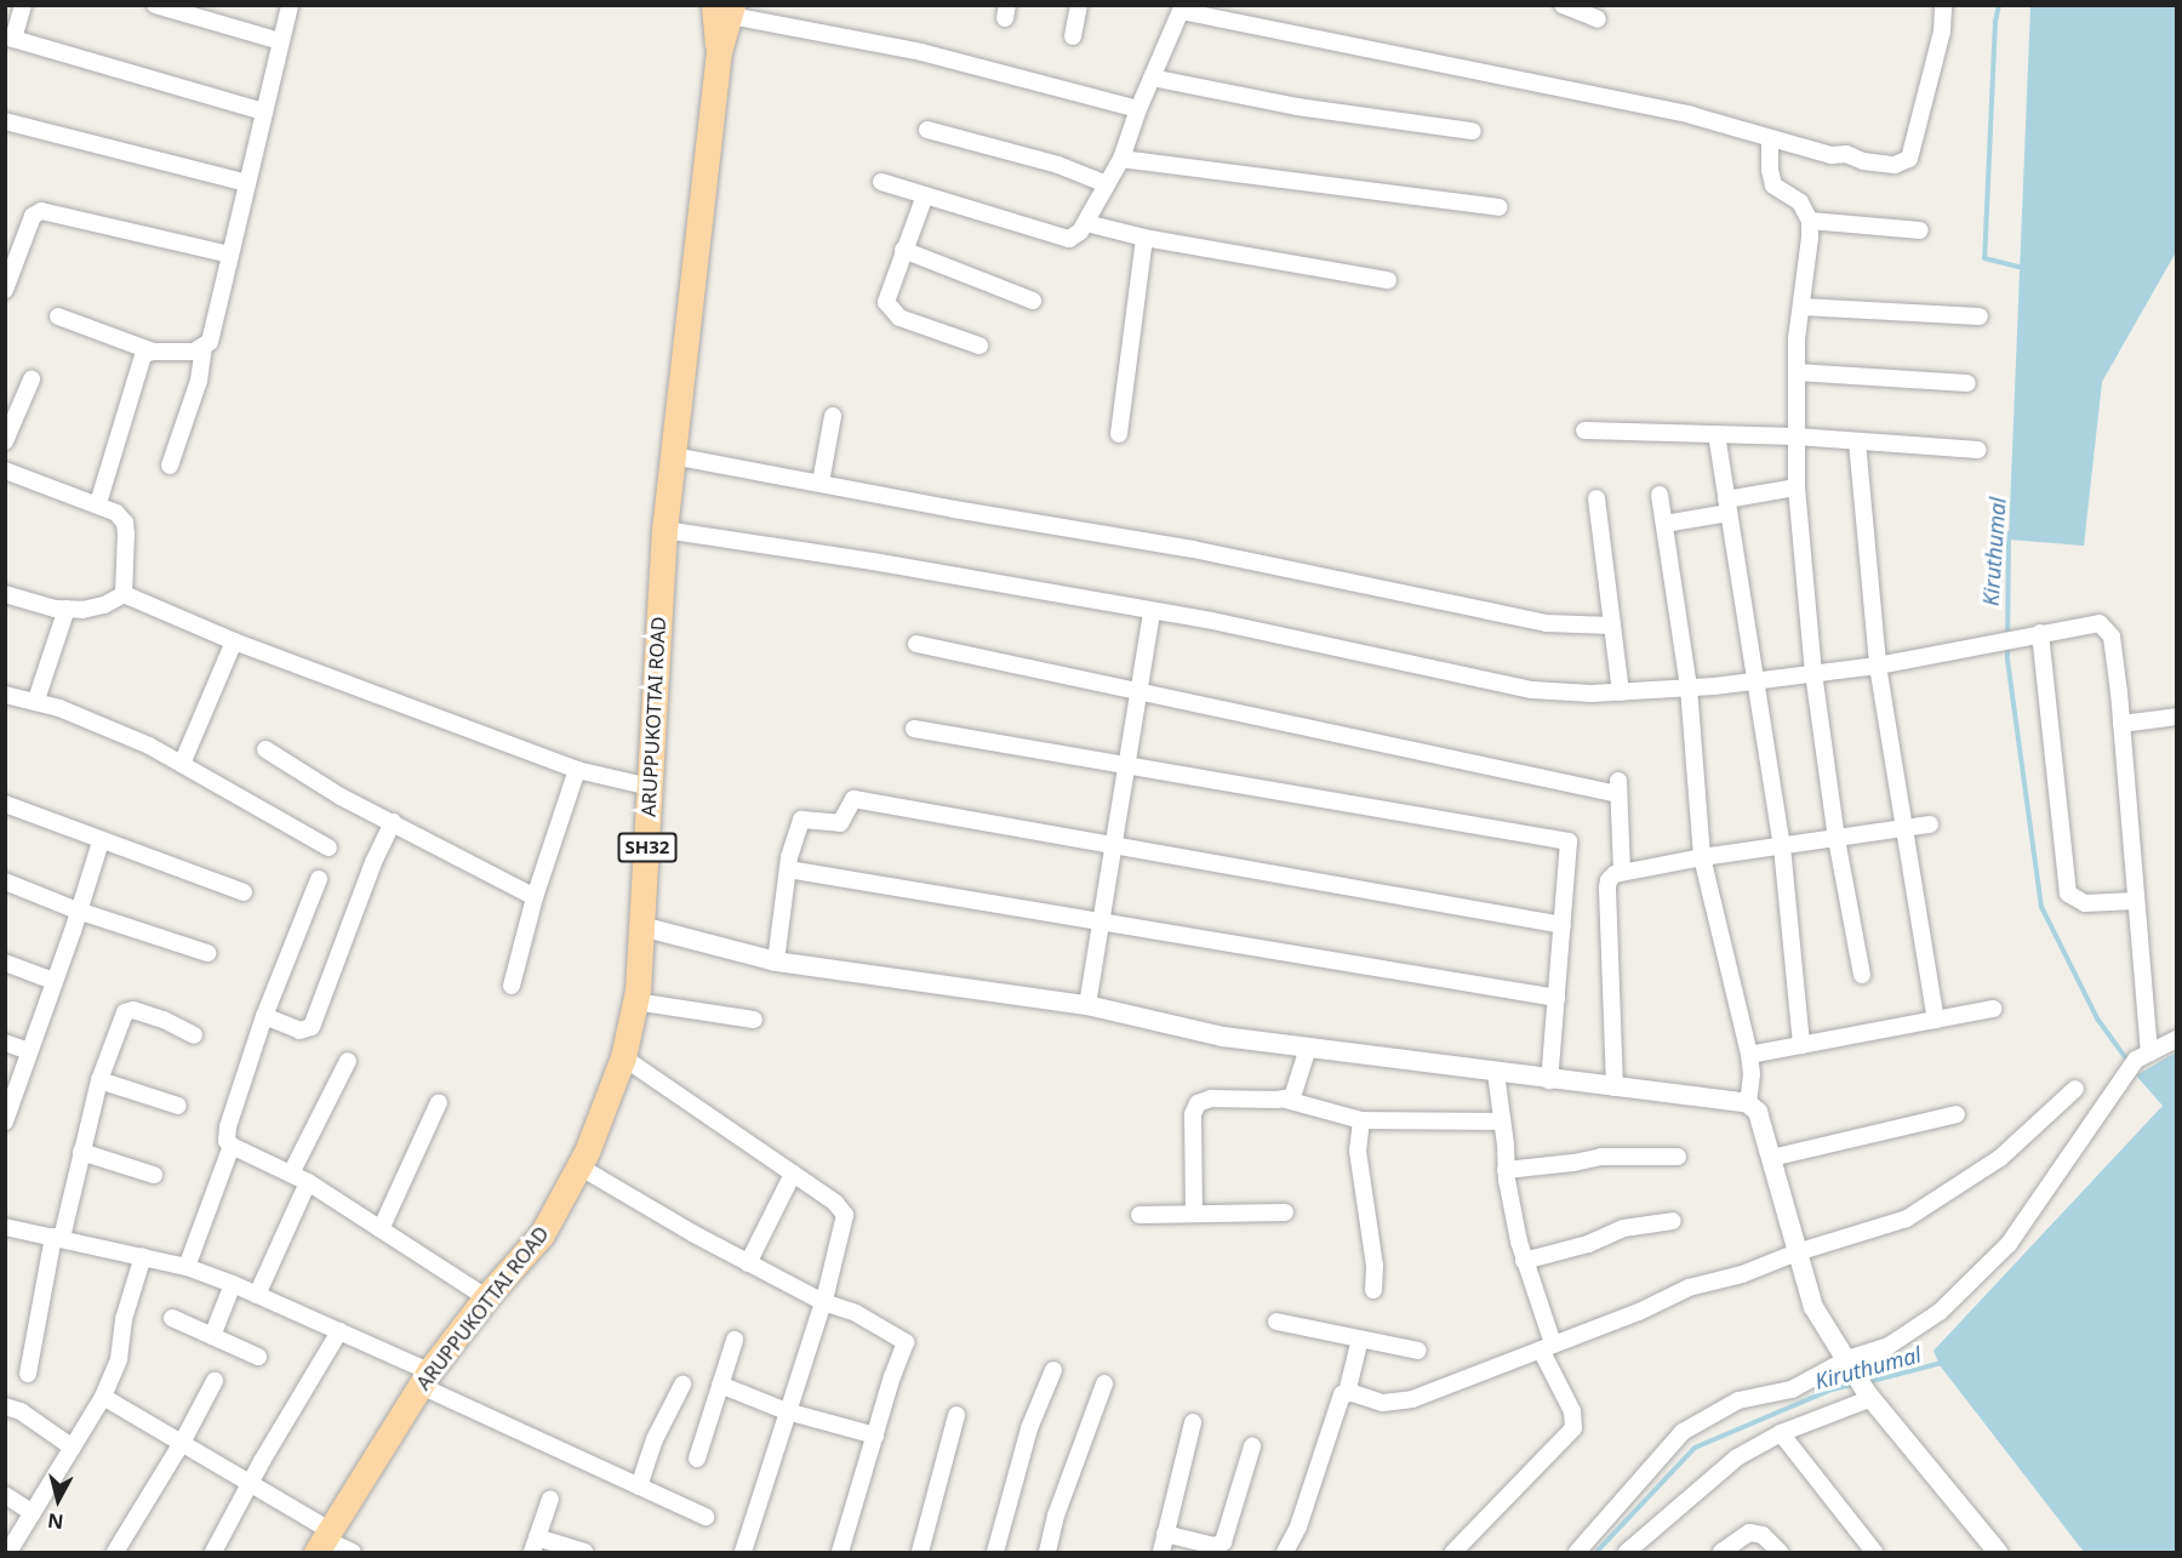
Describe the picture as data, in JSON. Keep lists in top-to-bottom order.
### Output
{
  "streets": {
    "main road": ["ARUPPUKOTTAI ROAD", "SH32"]
  },
  "water": ["Kiruthumal"],
  "north": "bottom"
}
